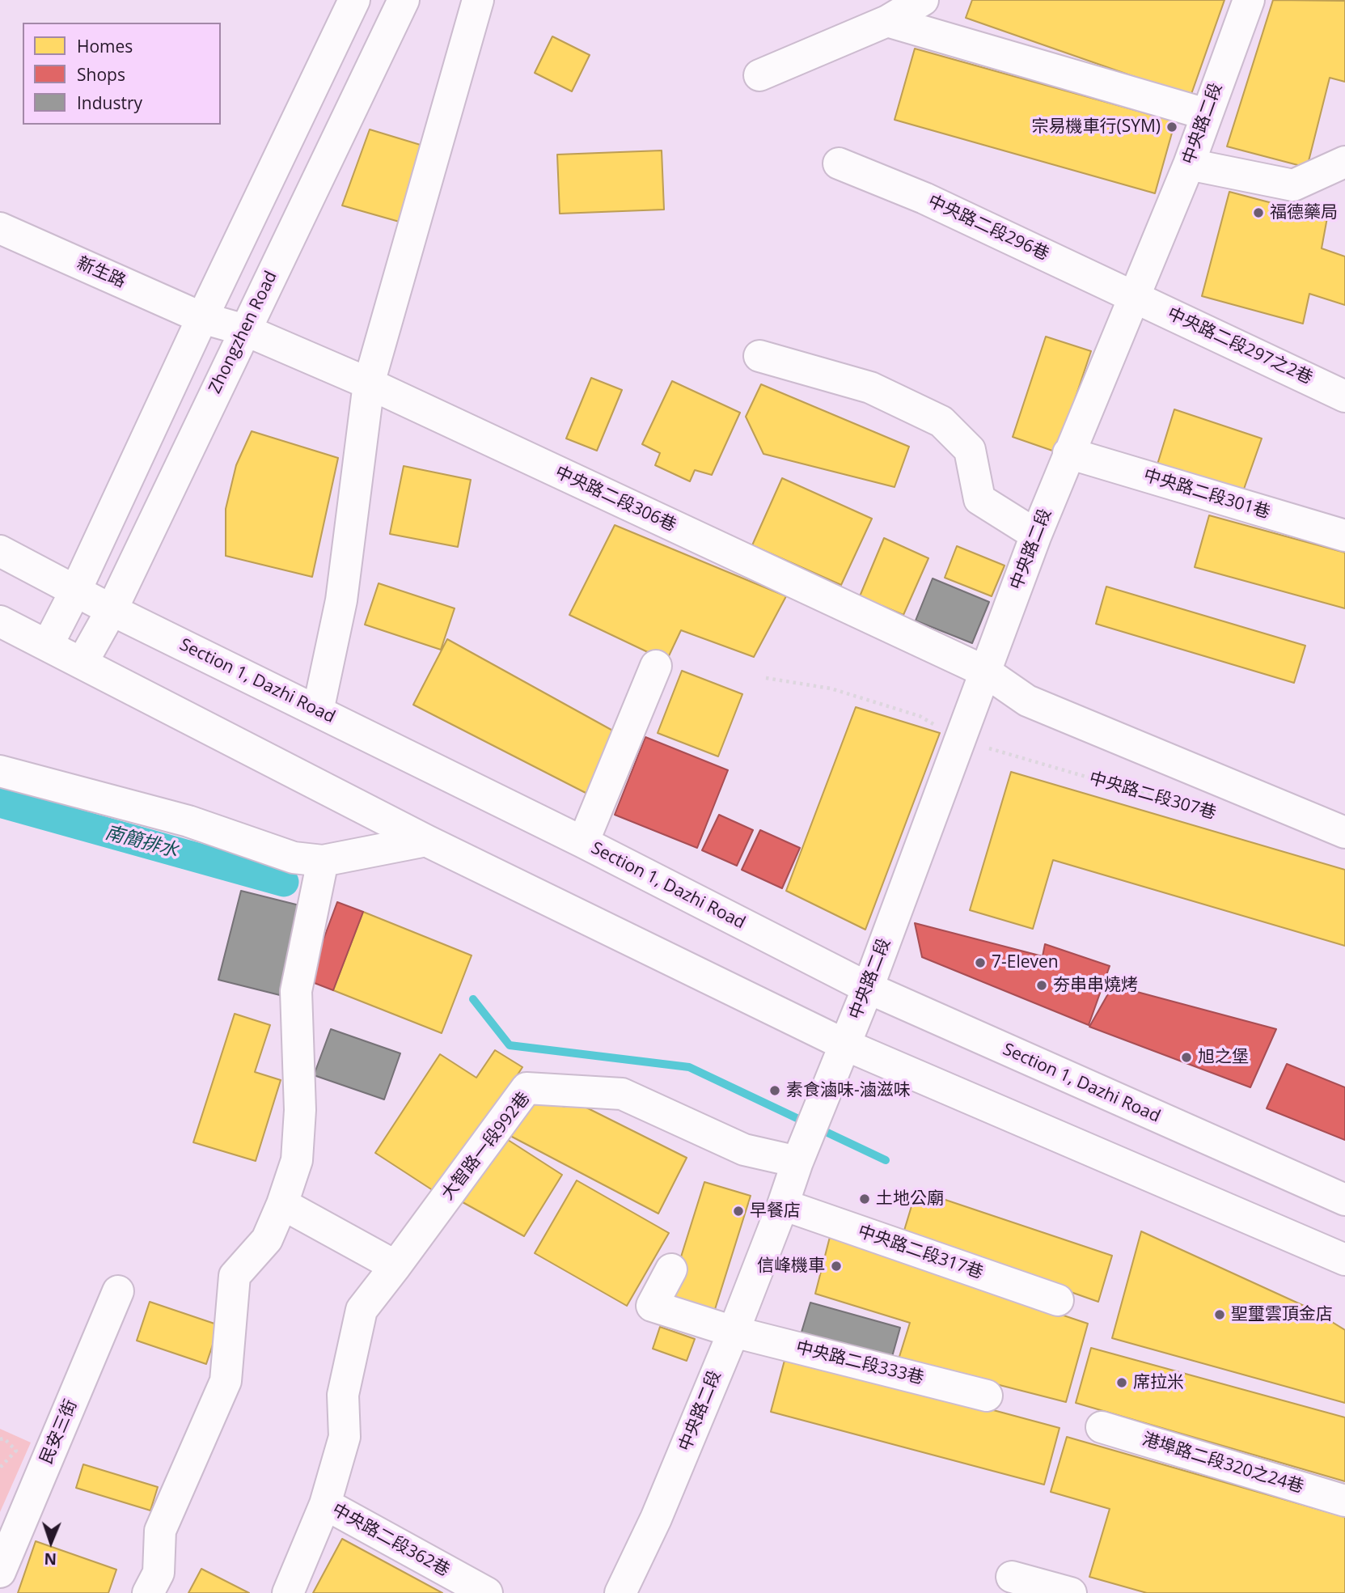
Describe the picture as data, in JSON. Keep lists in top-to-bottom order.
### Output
{
  "streets": {
    "street": [
      "中央路二段",
      "中央路二段296巷",
      "新生路",
      "Zhongzhen Road",
      "中央路二段297之2巷",
      "中央路二段301巷",
      "中央路二段306巷",
      "Section 1, Dazhi Road",
      "中央路二段307巷",
      "大智路一段992巷",
      "中央路二段317巷",
      "中央路二段333巷",
      "民安三街",
      "港埠路二段320之24巷",
      "中央路二段362巷"
    ]
  },
  "crossings": [
    ["中央路二段", "中央路二段296巷"],
    ["中央路二段", "中央路二段297之2巷"],
    ["中央路二段", "中央路二段301巷"],
    ["中央路二段", "中央路二段306巷"],
    ["中央路二段", "Section 1, Dazhi Road"],
    ["中央路二段", "中央路二段307巷"],
    ["中央路二段", "大智路一段992巷"],
    ["中央路二段", "中央路二段317巷"],
    ["中央路二段", "中央路二段333巷"],
    ["中央路二段296巷", "中央路二段297之2巷"],
    ["新生路", "Zhongzhen Road"],
    ["新生路", "中央路二段306巷"],
    ["Zhongzhen Road", "中央路二段306巷"],
    ["Zhongzhen Road", "Section 1, Dazhi Road"],
    ["中央路二段306巷", "中央路二段307巷"]
  ],
  "water": ["南簡排水"],
  "places": [
    "宗易機車行(SYM)",
    "福德藥局",
    "7-Eleven",
    "夯串串燒烤",
    "旭之堡",
    "素食滷味-滷滋味",
    "土地公廟",
    "早餐店",
    "信峰機車",
    "聖璽雲頂金店",
    "席拉米"
  ],
  "legend": ["Homes", "Shops", "Industry"],
  "north": "bottom"
}
